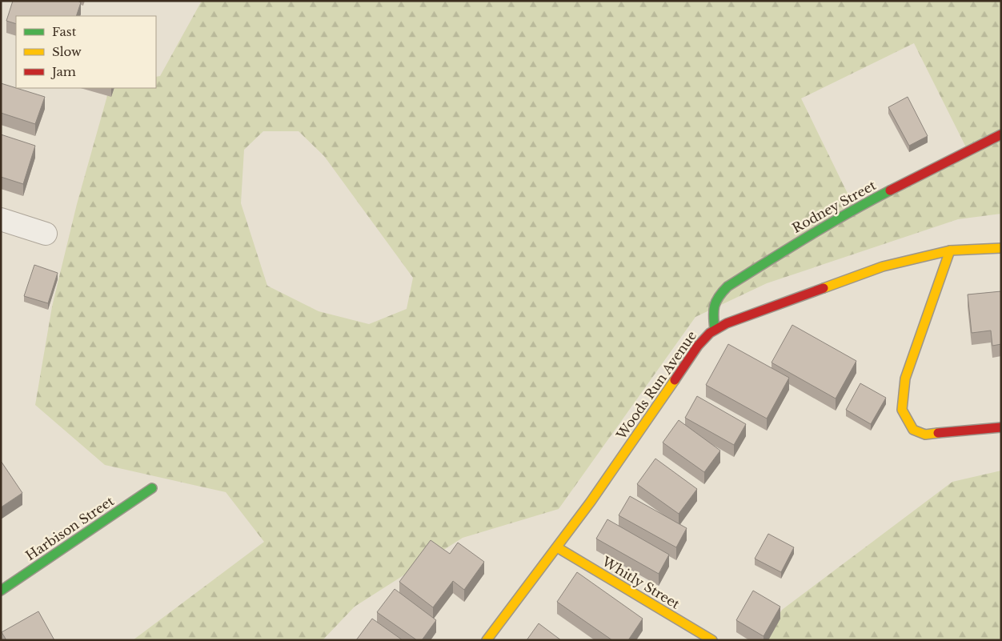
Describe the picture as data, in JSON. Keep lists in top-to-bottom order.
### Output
{
  "streets": {
    "street": [
      "Rodney Street",
      "Woods Run Avenue",
      "Harbison Street",
      "Whitly Street"
    ]
  },
  "crossings": [
    ["Rodney Street", "Woods Run Avenue"],
    ["Woods Run Avenue", "Whitly Street"]
  ],
  "legend": ["Fast", "Slow", "Jam"]
}
